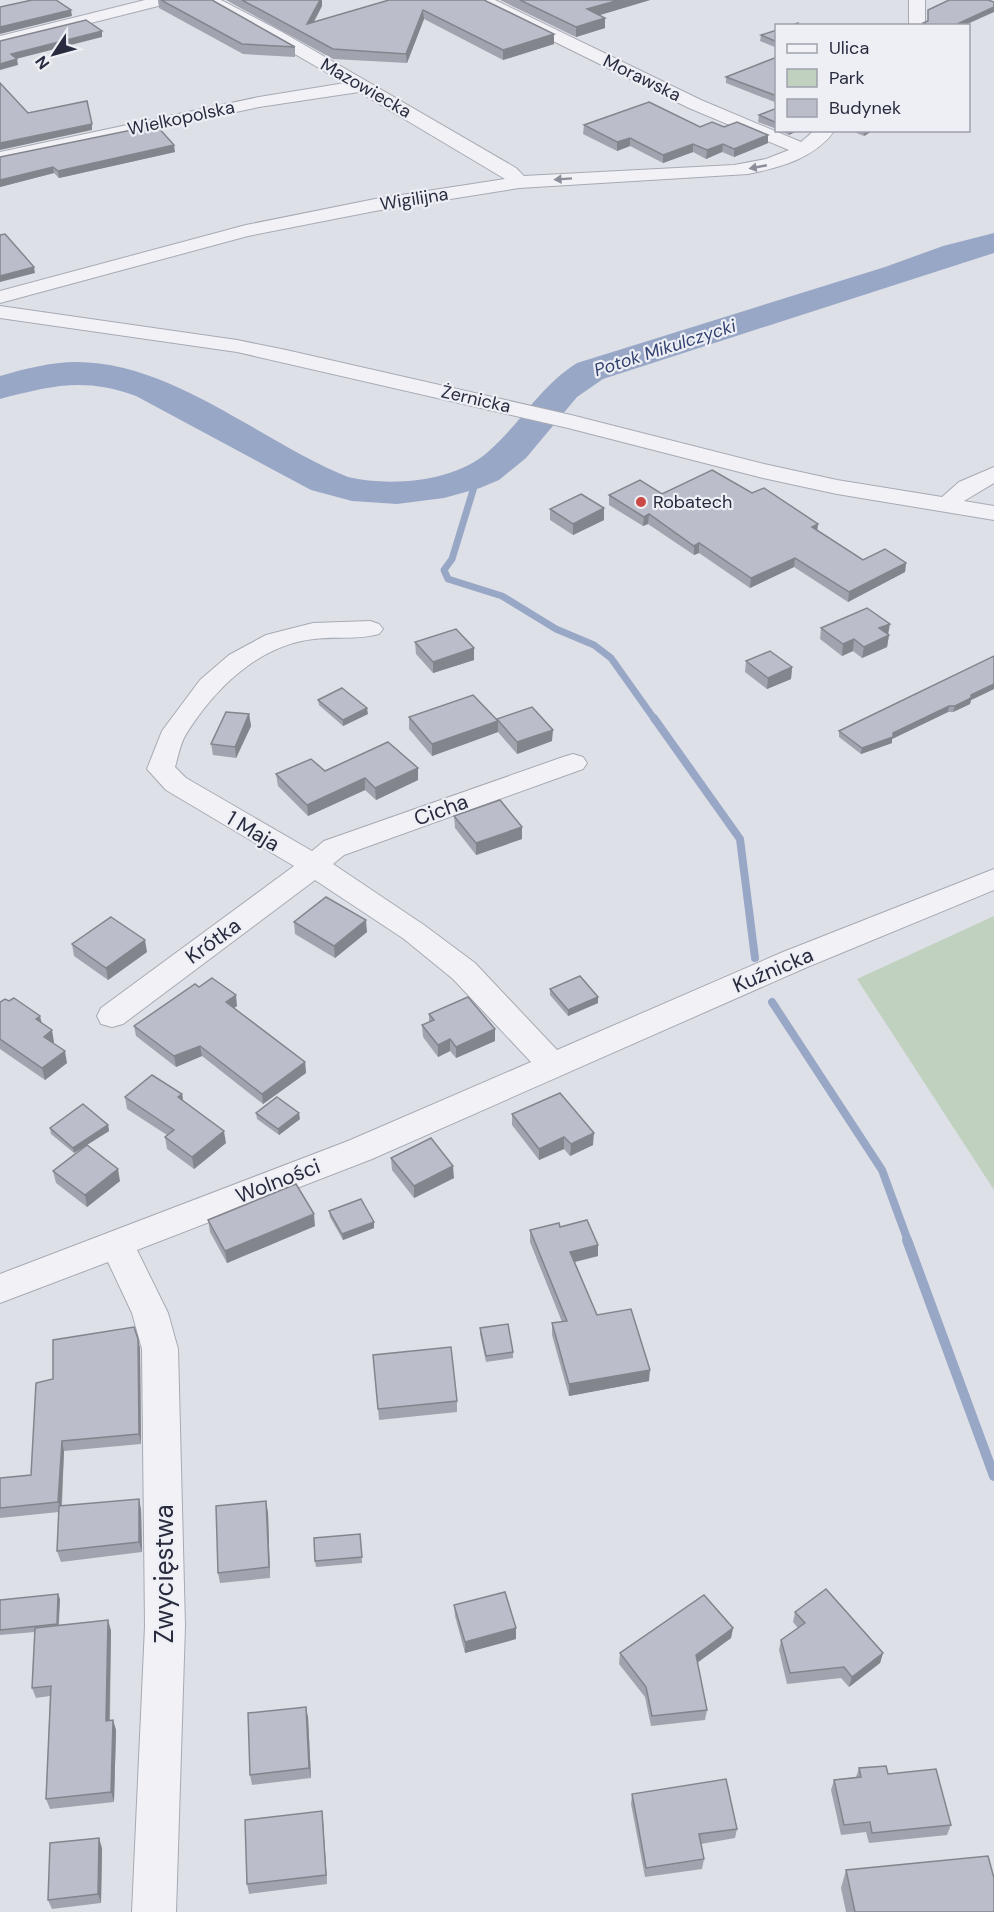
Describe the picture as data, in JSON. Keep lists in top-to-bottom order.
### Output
{
  "streets": {
    "street": [
      "Morawska",
      "Mazowiecka",
      "Wielkopolska",
      "Wigilijna",
      "Żernicka",
      "Cicha",
      "1 Maja",
      "Krótka",
      "Kuźnicka",
      "Wolności",
      "Zwycięstwa"
    ]
  },
  "crossings": [
    ["Morawska", "Wigilijna"],
    ["Mazowiecka", "Wielkopolska"],
    ["Mazowiecka", "Wigilijna"],
    ["Cicha", "1 Maja"],
    ["Cicha", "Krótka"],
    ["1 Maja", "Krótka"],
    ["1 Maja", "Kuźnicka"],
    ["1 Maja", "Wolności"],
    ["Kuźnicka", "Wolności"],
    ["Wolności", "Zwycięstwa"]
  ],
  "water": ["Potok Mikulczycki"],
  "places": ["Robatech"],
  "legend": ["Ulica", "Park", "Budynek"],
  "north": "bottom left"
}
